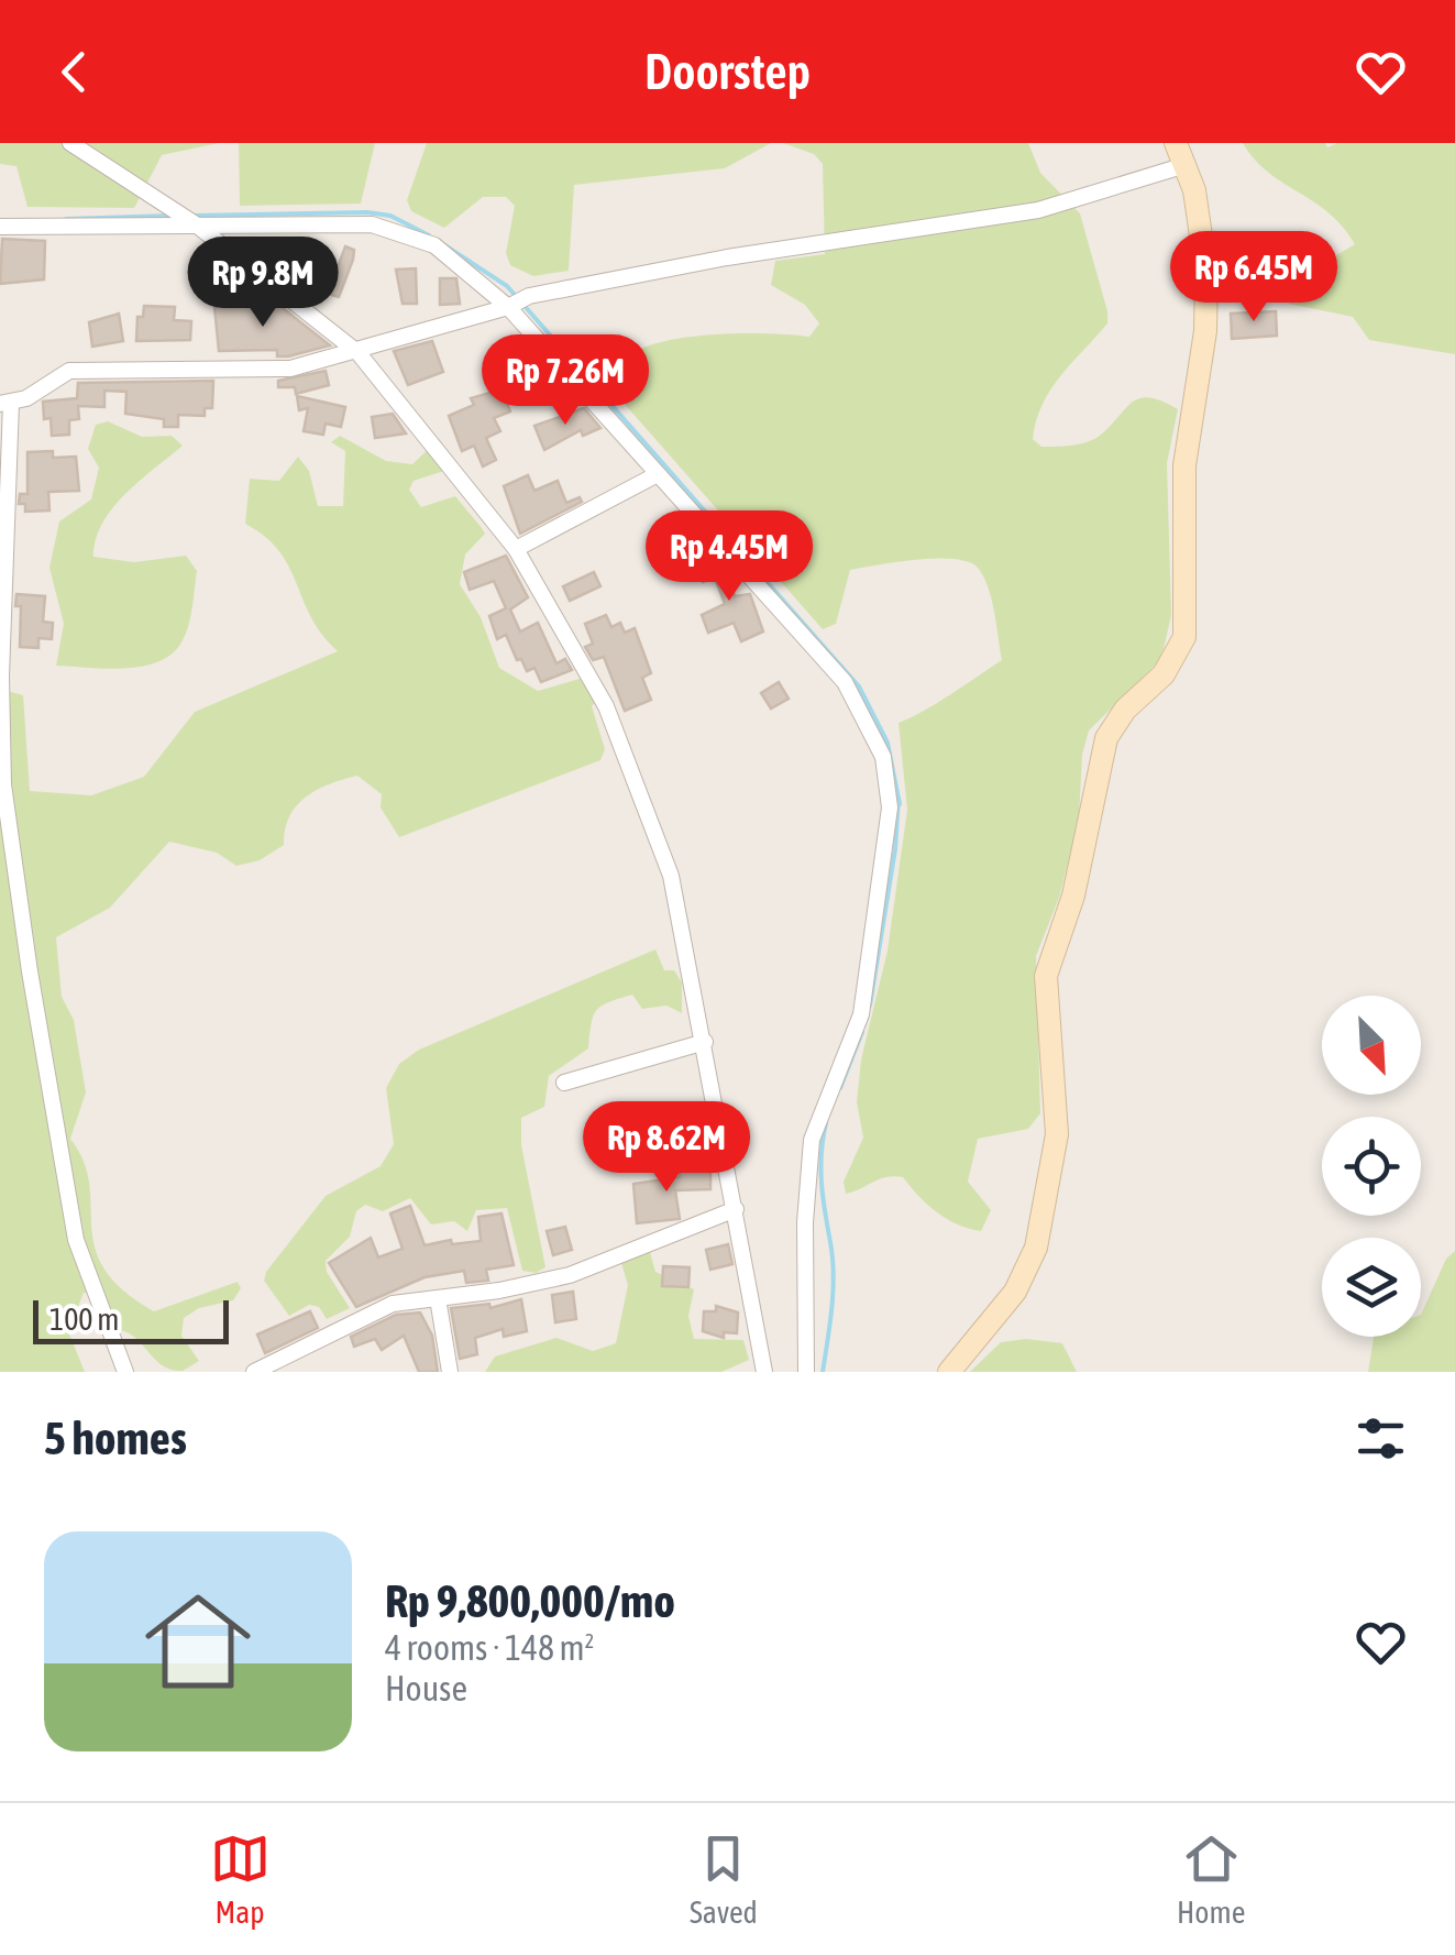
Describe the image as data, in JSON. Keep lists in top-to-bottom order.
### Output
{
  "scale_bar": "100 m",
  "north": "bottom right",
  "page": {
    "header": "Doorstep",
    "price": [
      "Rp 6.45M",
      "Rp 9.8M",
      "Rp 7.26M",
      "Rp 4.45M",
      "Rp 8.62M"
    ],
    "scale": "100 m",
    "heading": "5 homes",
    "list": [
      {
        "name": "Rp 9,800,000/mo",
        "note": "4 rooms · 148 m² · House"
      }
    ],
    "tabs": ["Map", "Saved", "Home"]
  }
}
